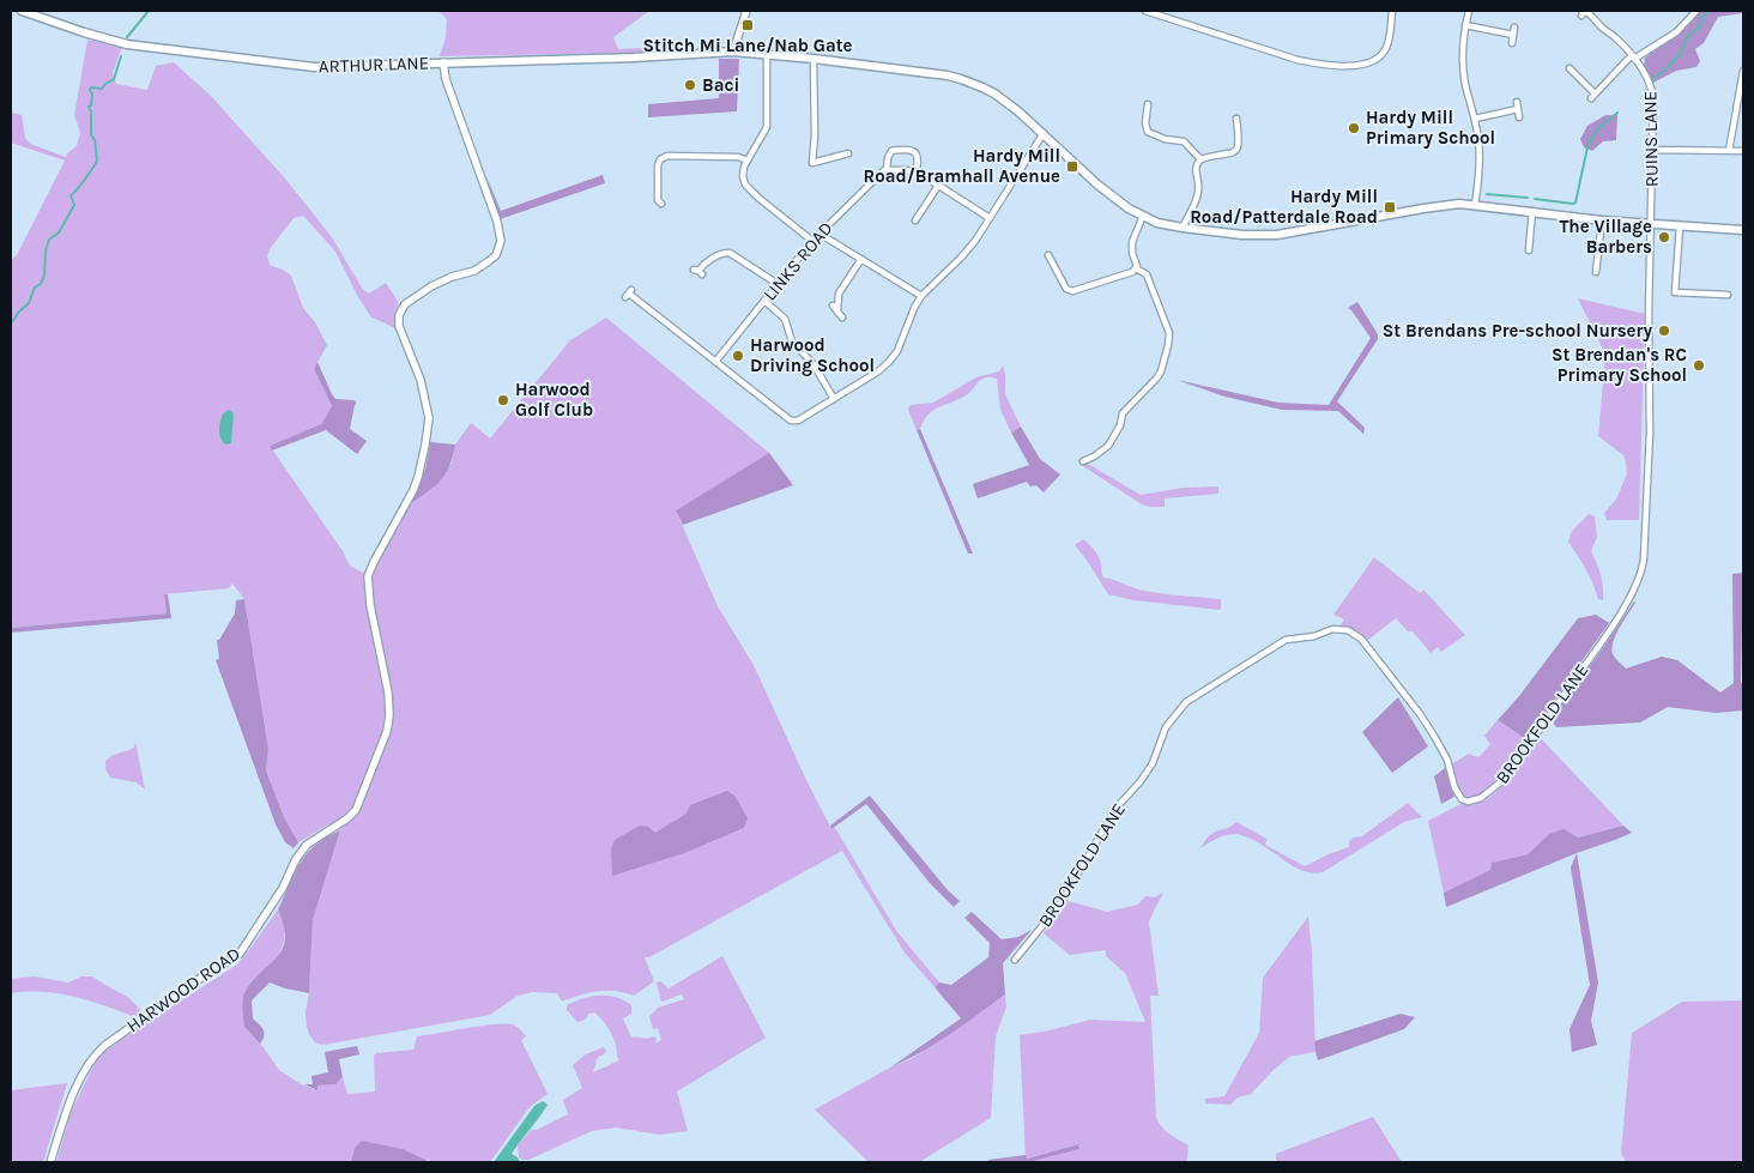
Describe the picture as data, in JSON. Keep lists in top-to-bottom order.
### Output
{
  "streets": {
    "main road": ["ARTHUR LANE"],
    "street": [
      "RUINS LANE",
      "LINKS ROAD",
      "BROOKFOLD LANE",
      "HARWOOD ROAD"
    ]
  },
  "crossings": [
    ["ARTHUR LANE", "RUINS LANE"],
    ["ARTHUR LANE", "BROOKFOLD LANE"],
    ["ARTHUR LANE", "HARWOOD ROAD"],
    ["RUINS LANE", "BROOKFOLD LANE"]
  ],
  "places": {
    "transit": ["Stitch Mi Lane/Nab Gate", "Hardy Mill Road/Bramhall Avenue", "Hardy Mill Road/Patterdale Road"],
    "other": [
      "Baci",
      "Hardy Mill Primary School",
      "The Village Barbers",
      "St Brendans Pre-school Nursery",
      "Harwood Driving School",
      "St Brendan's RC Primary School",
      "Harwood Golf Club"
    ]
  }
}
